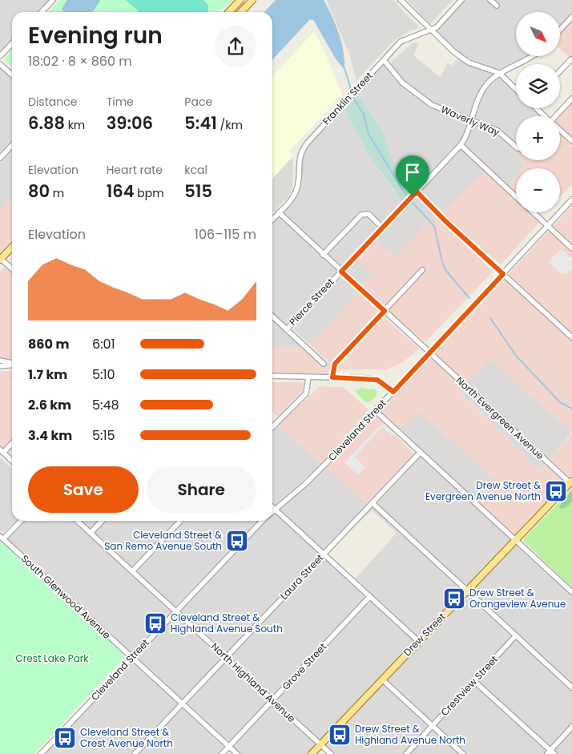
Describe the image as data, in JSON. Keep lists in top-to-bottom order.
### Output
{
  "streets": {
    "main road": ["Drew Street"],
    "street": [
      "Franklin Street",
      "Waverly Way",
      "Pierce Street",
      "North Evergreen Avenue",
      "Cleveland Street",
      "Laura Street",
      "South Glenwood Avenue",
      "Grove Street",
      "North Highland Avenue",
      "Crestview Street"
    ]
  },
  "crossings": [
    ["Franklin Street", "Waverly Way"],
    ["Franklin Street", "North Evergreen Avenue"],
    ["Waverly Way", "Pierce Street"],
    ["Pierce Street", "North Evergreen Avenue"],
    ["North Evergreen Avenue", "Cleveland Street"],
    ["North Evergreen Avenue", "Drew Street"],
    ["Cleveland Street", "South Glenwood Avenue"],
    ["Cleveland Street", "North Highland Avenue"],
    ["Laura Street", "South Glenwood Avenue"],
    ["Laura Street", "North Highland Avenue"],
    ["South Glenwood Avenue", "Grove Street"],
    ["Drew Street", "North Highland Avenue"],
    ["Grove Street", "North Highland Avenue"]
  ],
  "parks": ["Crest Lake Park"],
  "places": {
    "bus stop": [
      "Drew Street & Evergreen Avenue North",
      "Cleveland Street & San Remo Avenue South",
      "Drew Street & Orangeview Avenue",
      "Cleveland Street & Highland Avenue South",
      "Drew Street & Highland Avenue North",
      "Cleveland Street & Crest Avenue North"
    ]
  },
  "north": "bottom right",
  "page": {
    "map_buttons": ["+", "−"],
    "heading": ["Evening run", "18:02 · 8 × 860 m"],
    "stats": [
      ["Distance", "6.88 km"],
      ["Time", "39:06"],
      ["Pace", "5:41 /km"],
      ["Elevation", "80 m"],
      ["Heart rate", "164 bpm"],
      ["kcal", "515"]
    ],
    "chart": ["Elevation", "106–115 m"],
    "list": [
      {
        "name": "860 m",
        "note": "6:01"
      },
      {
        "name": "1.7 km",
        "note": "5:10"
      },
      {
        "name": "2.6 km",
        "note": "5:48"
      },
      {
        "name": "3.4 km",
        "note": "5:15"
      }
    ],
    "buttons": ["Save", "Share"]
  }
}
